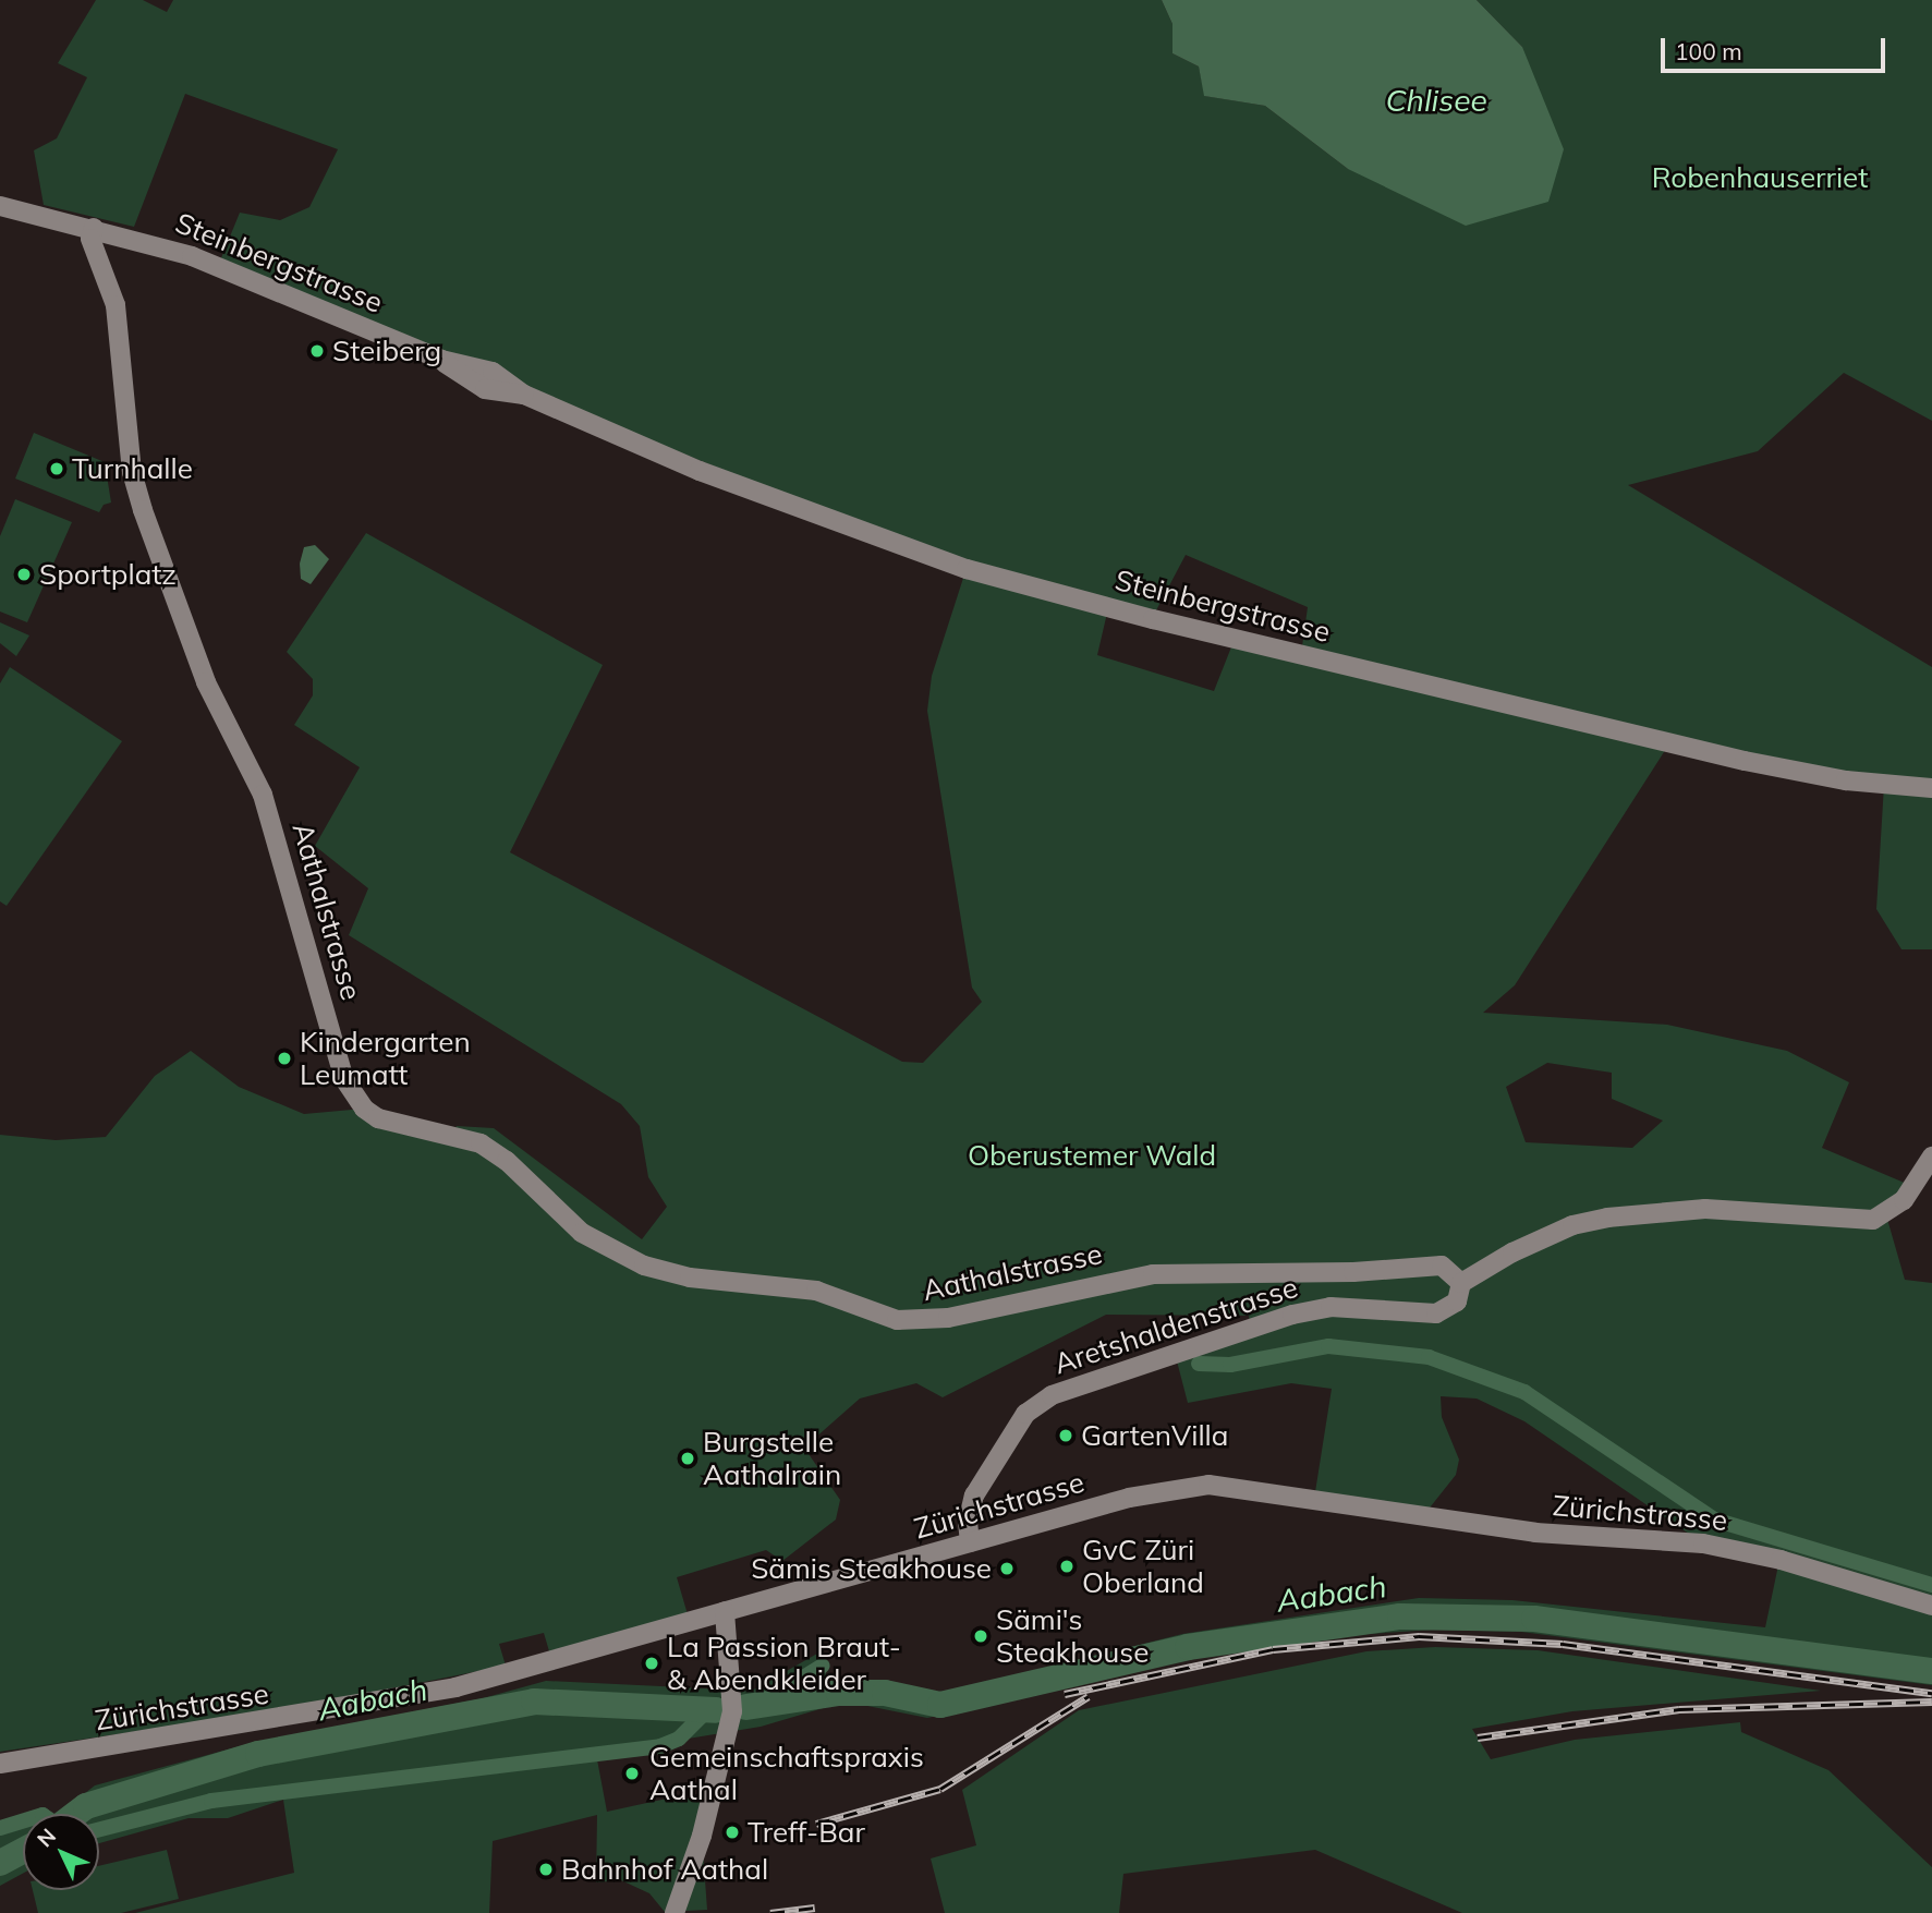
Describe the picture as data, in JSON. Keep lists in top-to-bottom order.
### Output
{
  "streets": {
    "street": [
      "Steinbergstrasse",
      "Aathalstrasse",
      "Aretshaldenstrasse",
      "Zürichstrasse"
    ]
  },
  "crossings": [
    ["Steinbergstrasse", "Aathalstrasse"],
    ["Aathalstrasse", "Aretshaldenstrasse"],
    ["Aretshaldenstrasse", "Zürichstrasse"]
  ],
  "water": ["Chlisee", "Aabach"],
  "parks": ["Robenhauserriet", "Oberustemer Wald"],
  "places": [
    "Steiberg",
    "Turnhalle",
    "Sportplatz",
    "Kindergarten Leumatt",
    "GartenVilla",
    "Burgstelle Aathalrain",
    "GvC Züri Oberland",
    "Sämis Steakhouse",
    "Sämi's Steakhouse",
    "La Passion Braut- & Abendkleider",
    "Gemeinschaftspraxis Aathal",
    "Treff-Bar",
    "Bahnhof Aathal"
  ],
  "scale_bar": "100 m",
  "north": "top left"
}
